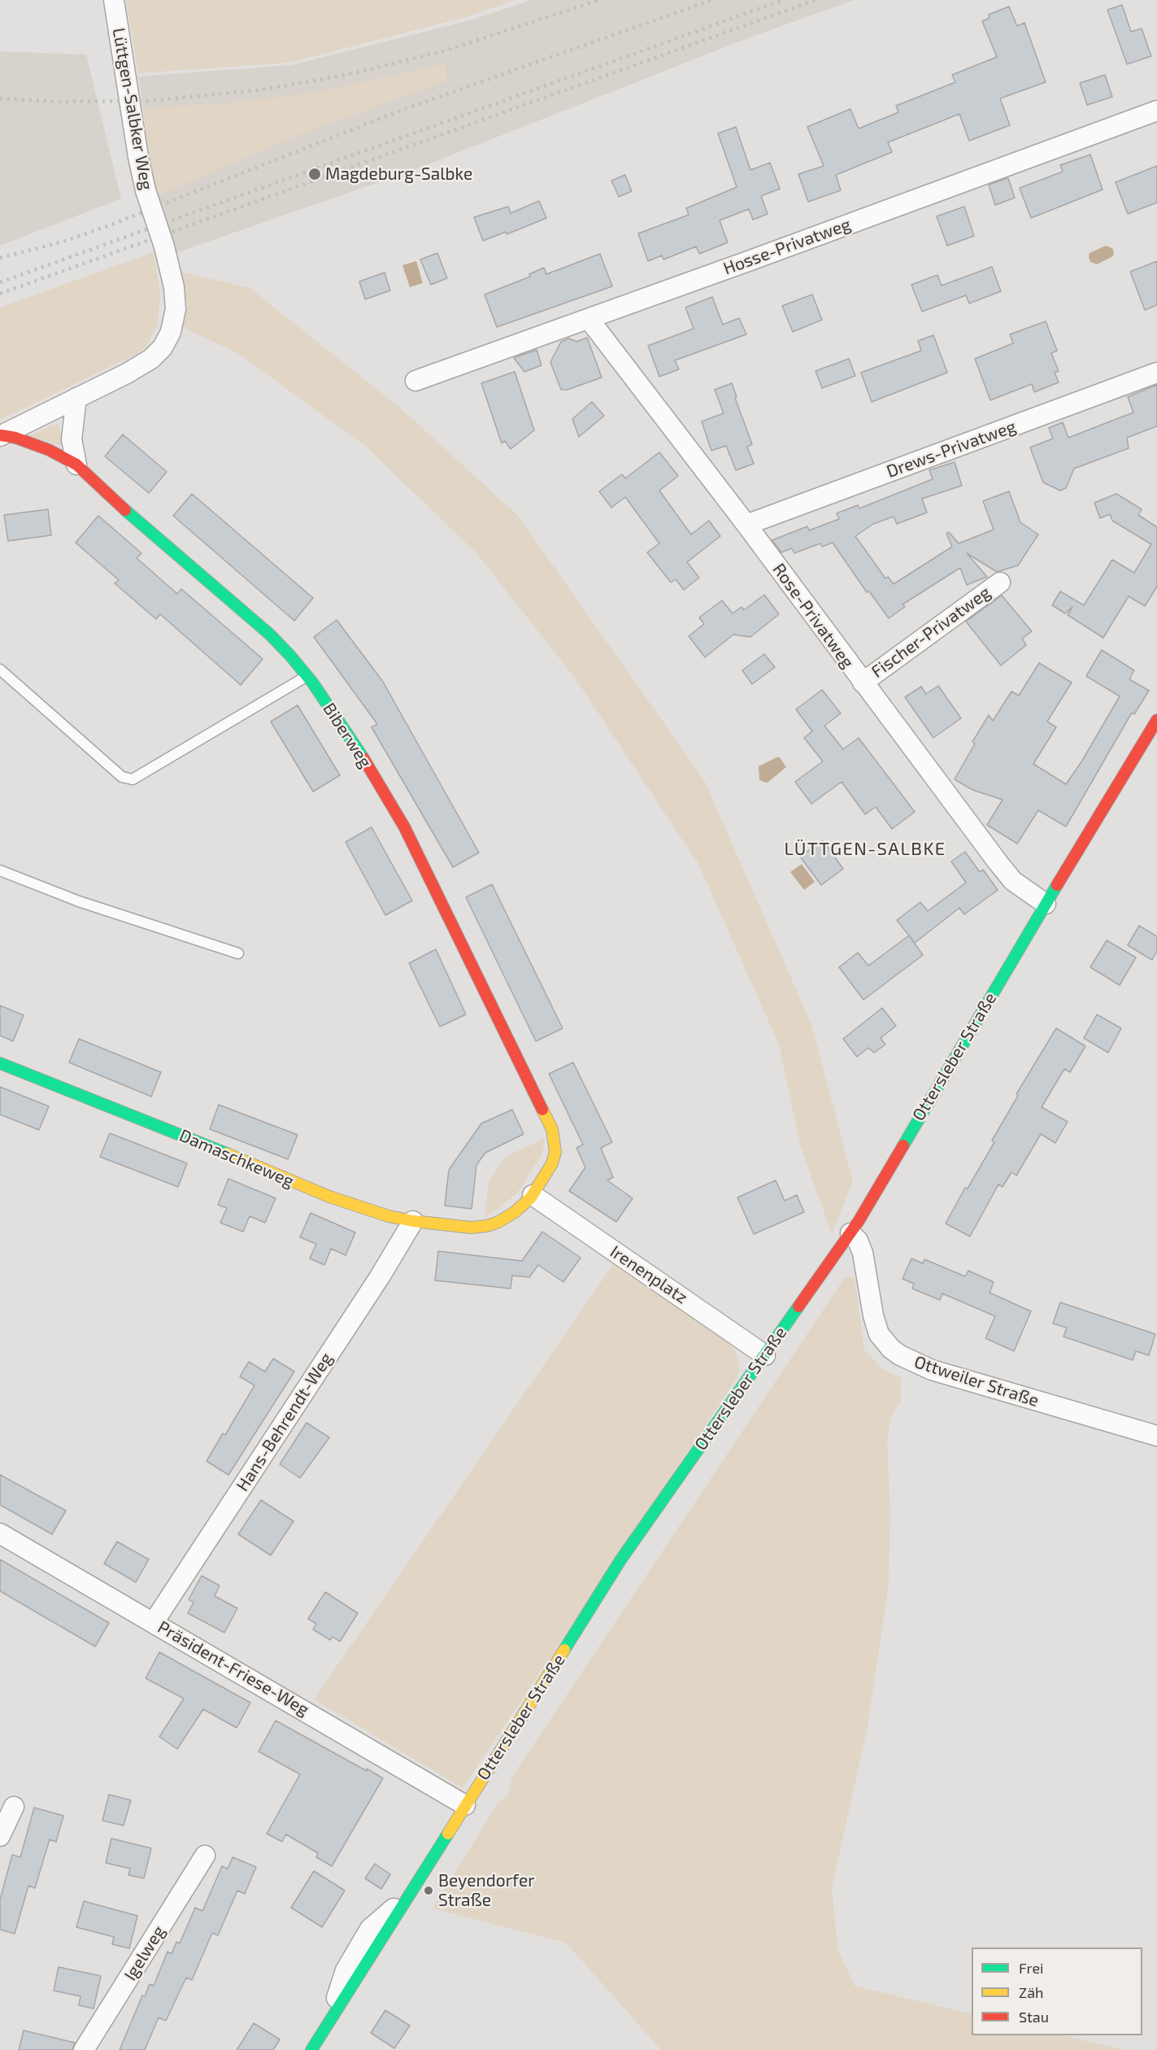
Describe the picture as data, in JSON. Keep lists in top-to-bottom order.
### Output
{
  "streets": {
    "main road": ["Biberweg", "Ottersleber Straße", "Damaschkeweg"],
    "street": [
      "Lüttgen-Salbker Weg",
      "Hosse-Privatweg",
      "Drews-Privatweg",
      "Rose-Privatweg",
      "Fischer-Privatweg",
      "Irenenplatz",
      "Ottweiler Straße",
      "Hans-Behrendt-Weg",
      "Präsident-Friese-Weg",
      "Igelweg"
    ]
  },
  "crossings": [
    ["Lüttgen-Salbker Weg", "Biberweg"],
    ["Hosse-Privatweg", "Rose-Privatweg"],
    ["Drews-Privatweg", "Rose-Privatweg"],
    ["Rose-Privatweg", "Fischer-Privatweg"],
    ["Rose-Privatweg", "Ottersleber Straße"],
    ["Biberweg", "Damaschkeweg"],
    ["Biberweg", "Irenenplatz"],
    ["Ottersleber Straße", "Irenenplatz"],
    ["Ottersleber Straße", "Ottweiler Straße"],
    ["Ottersleber Straße", "Präsident-Friese-Weg"],
    ["Damaschkeweg", "Irenenplatz"],
    ["Damaschkeweg", "Hans-Behrendt-Weg"],
    ["Hans-Behrendt-Weg", "Präsident-Friese-Weg"]
  ],
  "districts": ["LÜTTGEN-SALBKE"],
  "places": ["Magdeburg-Salbke", "Beyendorfer Straße"],
  "legend": ["Frei", "Zäh", "Stau"]
}
